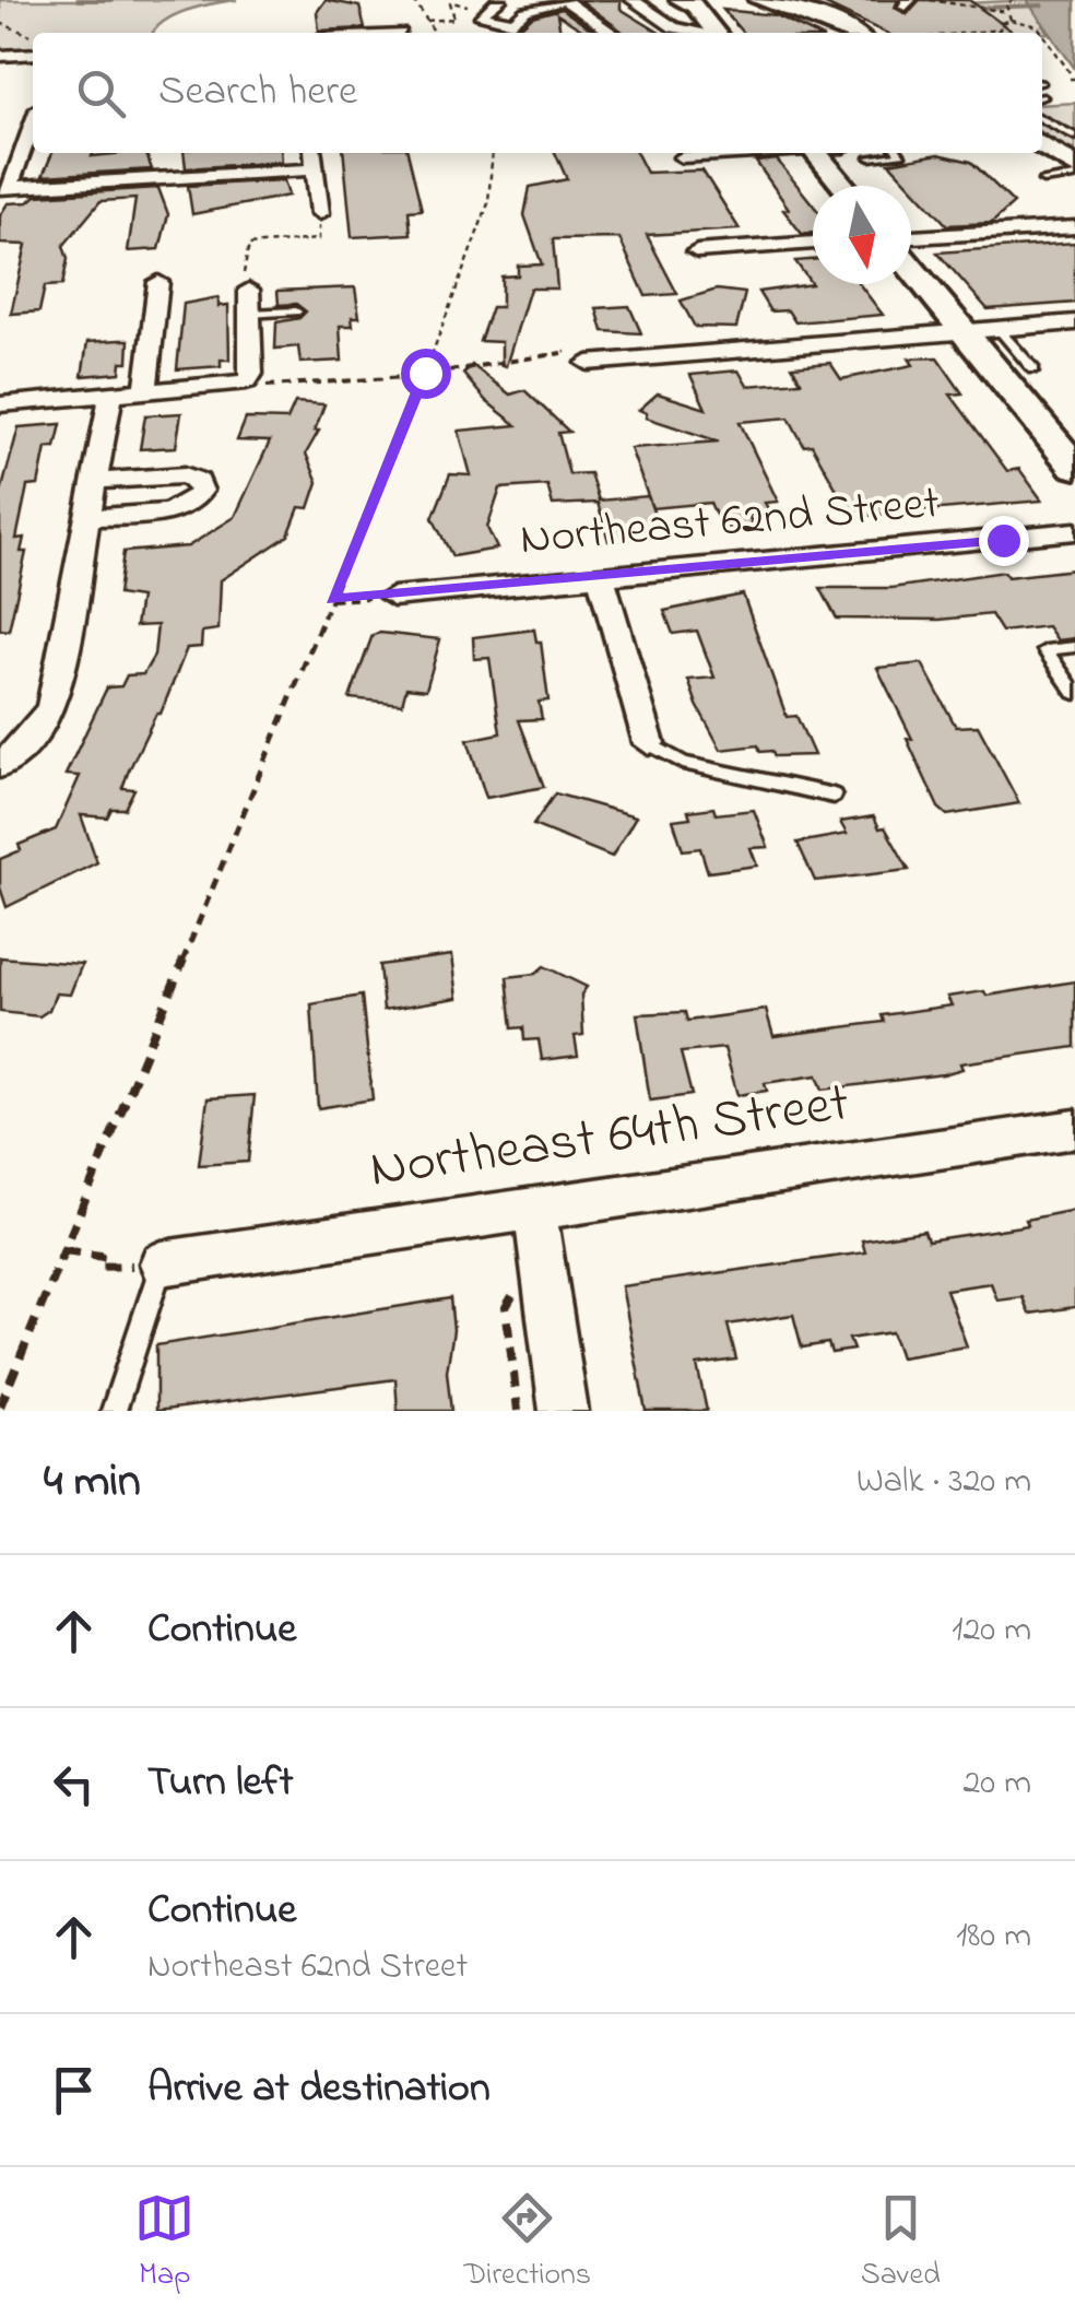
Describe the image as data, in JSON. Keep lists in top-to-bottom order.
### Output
{
  "streets": {
    "street": ["Northeast 62nd Street", "Northeast 64th Street"]
  },
  "north": "bottom",
  "page": {
    "search": "Search here",
    "heading": ["4 min", "Walk · 320 m"],
    "list": [
      ["Continue", "120 m"],
      ["Turn left", "20 m"],
      ["Continue", "Northeast 62nd Street", "180 m"],
      "Arrive at destination"
    ],
    "nav": ["Map", "Directions", "Saved"]
  }
}
